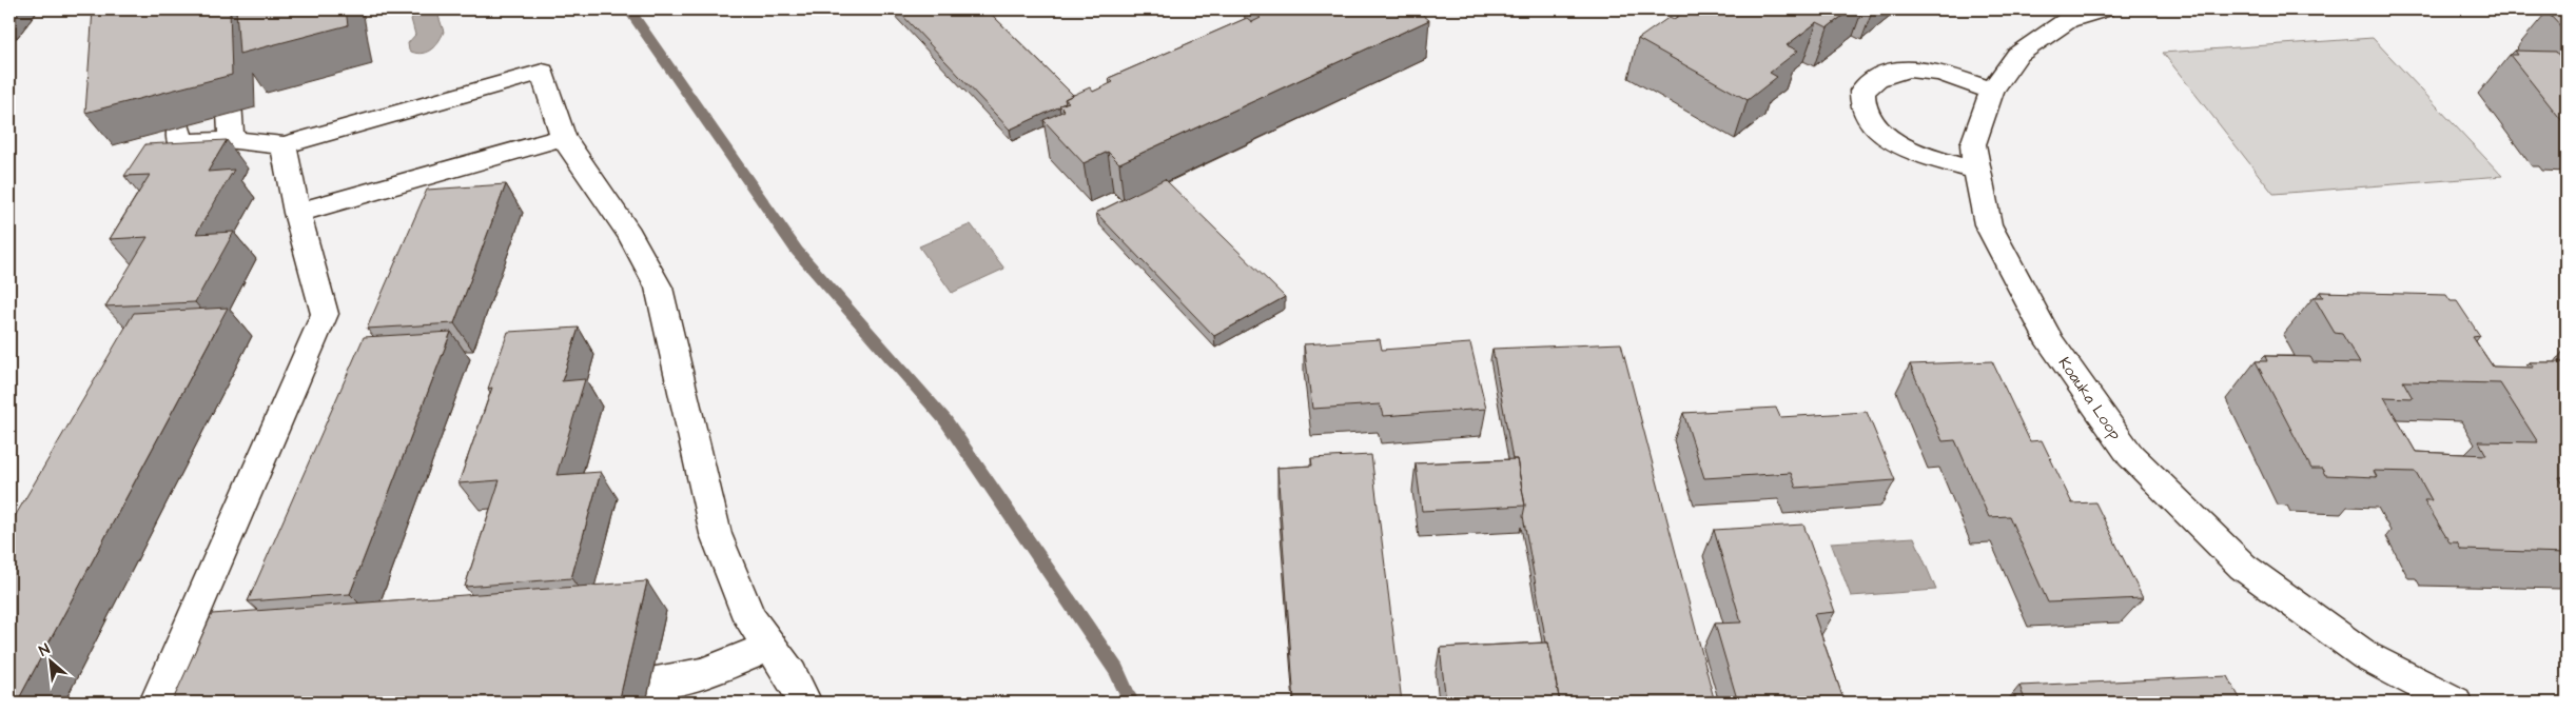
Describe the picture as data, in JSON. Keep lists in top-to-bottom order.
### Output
{
  "streets": {
    "street": ["Koauka Loop"]
  },
  "north": "top left"
}
